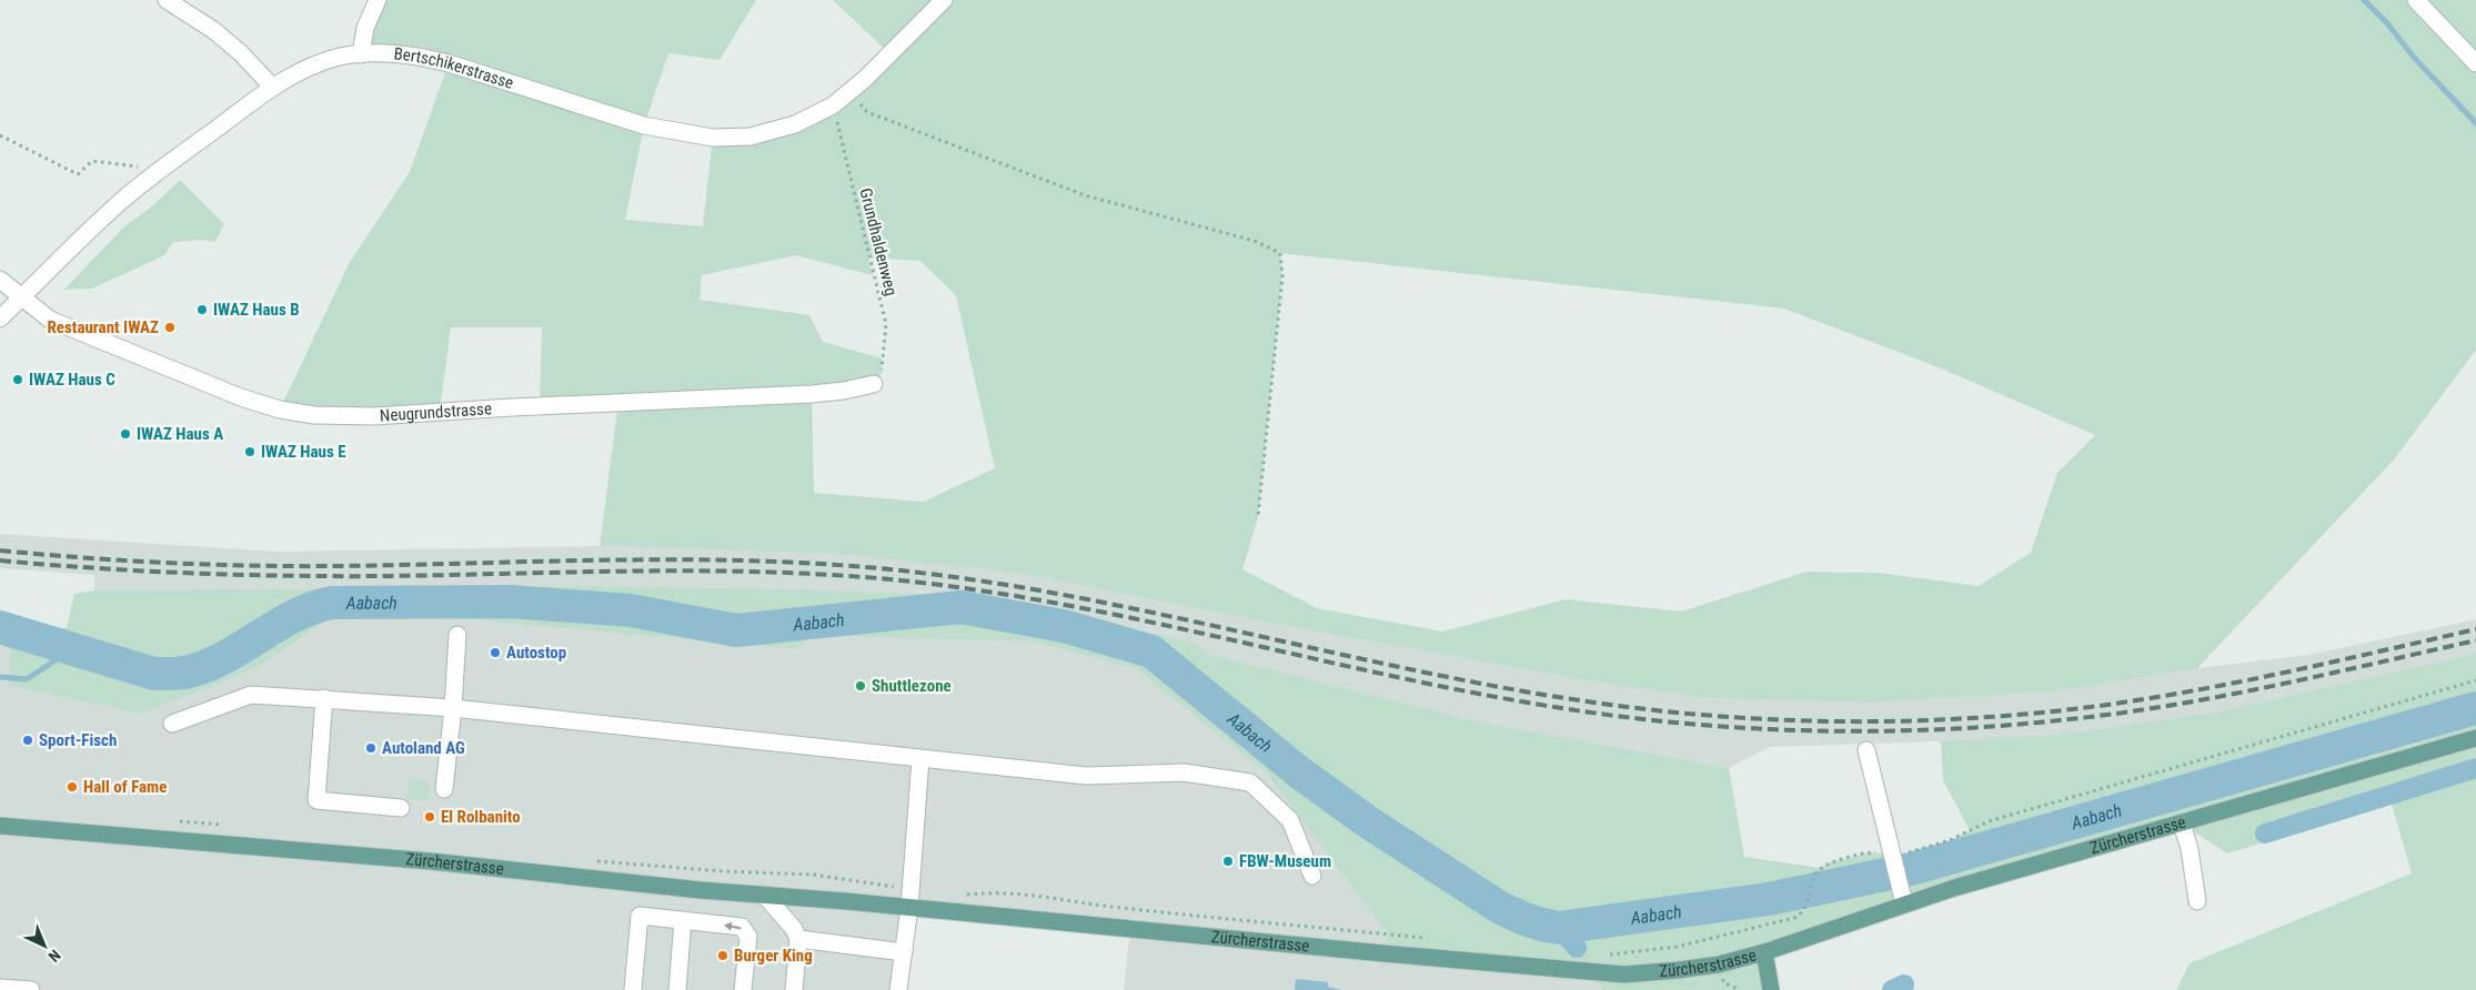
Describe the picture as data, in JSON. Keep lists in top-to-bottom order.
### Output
{
  "streets": {
    "main road": ["Zürcherstrasse"],
    "street": ["Bertschikerstrasse", "Neugrundstrasse"],
    "path": ["Grundhaldenweg"]
  },
  "crossings": [
    ["Bertschikerstrasse", "Grundhaldenweg"],
    ["Bertschikerstrasse", "Neugrundstrasse"],
    ["Grundhaldenweg", "Neugrundstrasse"]
  ],
  "water": ["Aabach"],
  "places": [
    "IWAZ Haus B",
    "Restaurant IWAZ",
    "IWAZ Haus C",
    "IWAZ Haus A",
    "IWAZ Haus E",
    "Autostop",
    "Shuttlezone",
    "Sport-Fisch",
    "Autoland AG",
    "Hall of Fame",
    "El Rolbanito",
    "FBW-Museum",
    "Burger King"
  ],
  "north": "bottom right"
}
